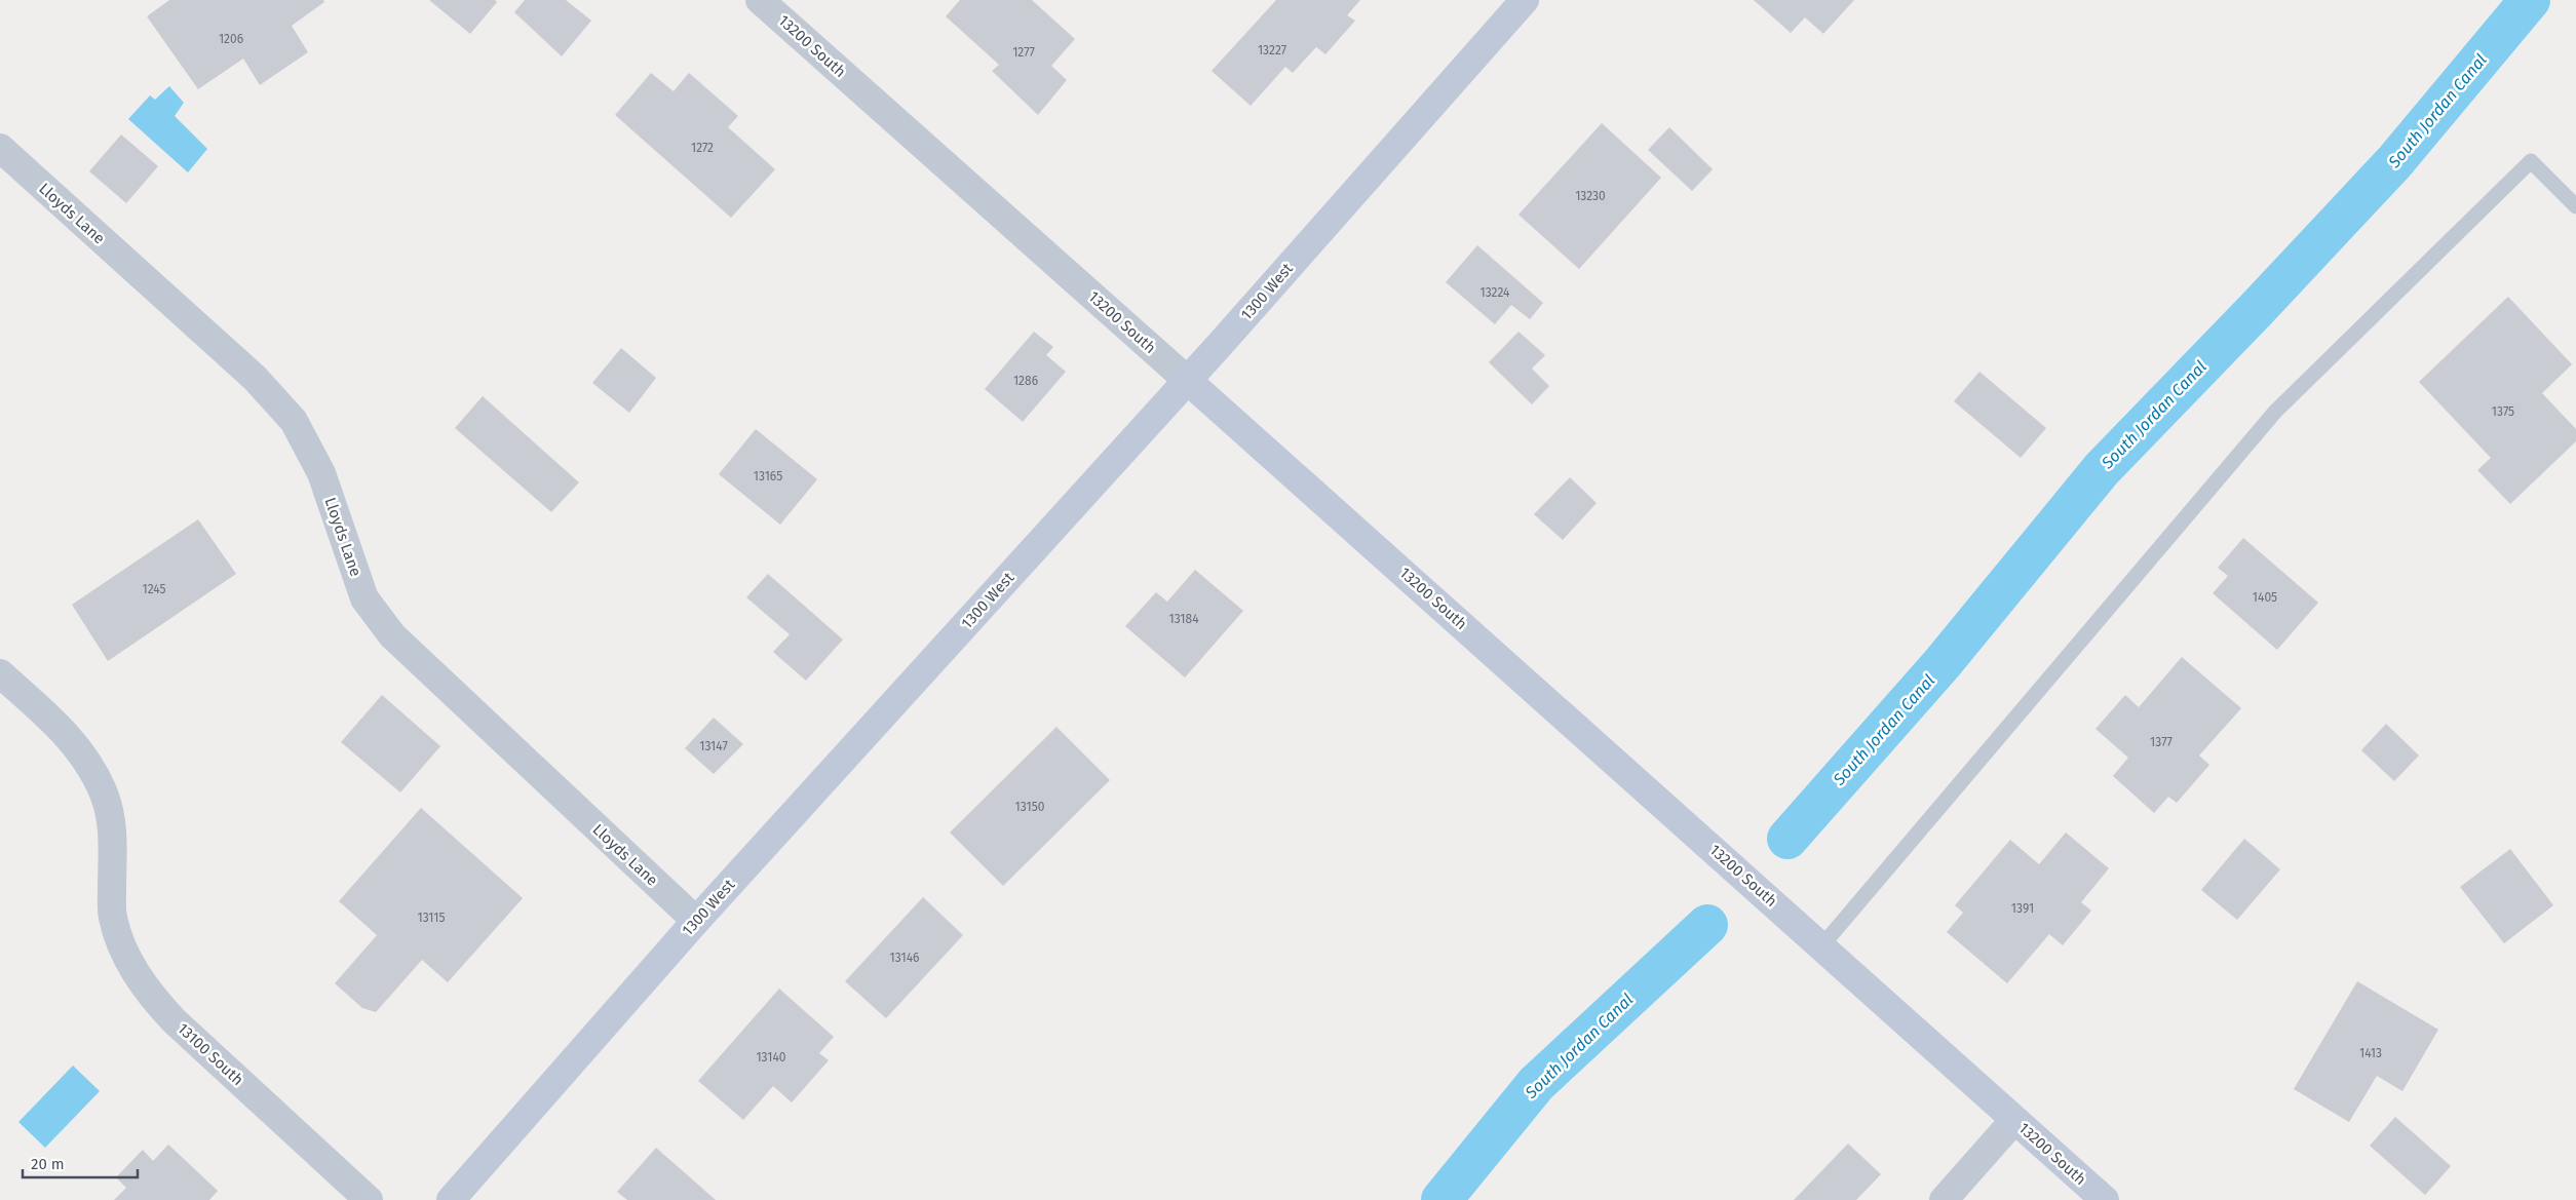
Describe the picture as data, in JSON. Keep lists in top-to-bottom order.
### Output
{
  "streets": {
    "street": [
      "13200 South",
      "Lloyds Lane",
      "1300 West",
      "13100 South"
    ]
  },
  "crossings": [
    ["13200 South", "1300 West"],
    ["Lloyds Lane", "1300 West"]
  ],
  "water": ["South Jordan Canal"],
  "house_numbers": [
    "1206",
    "13227",
    "1277",
    "1272",
    "13230",
    "13224",
    "1286",
    "1375",
    "13165",
    "1245",
    "1405",
    "13184",
    "1377",
    "13147",
    "13150",
    "1391",
    "13115",
    "13146",
    "1413",
    "13140"
  ],
  "scale_bar": "20 m"
}
